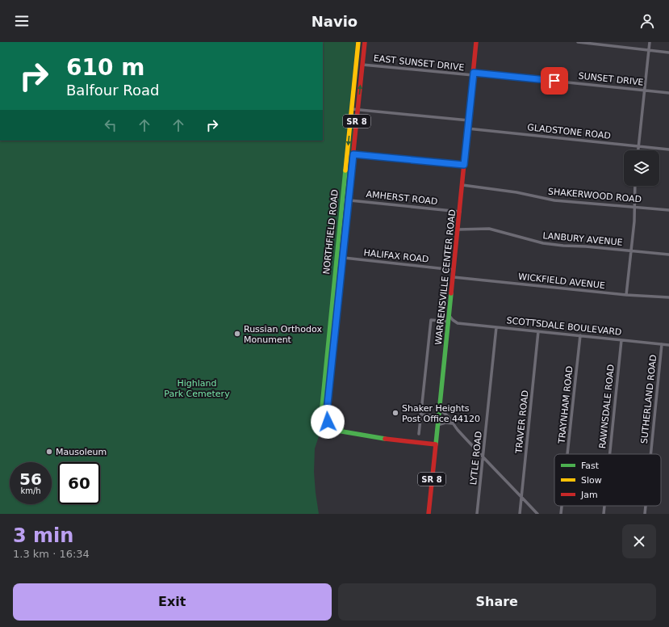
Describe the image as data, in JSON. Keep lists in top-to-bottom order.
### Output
{
  "streets": {
    "main road": ["SR 8", "NORTHFIELD ROAD", "WARRENSVILLE CENTER ROAD"],
    "street": [
      "EAST SUNSET DRIVE",
      "SUNSET DRIVE",
      "GLADSTONE ROAD",
      "SHAKERWOOD ROAD",
      "AMHERST ROAD",
      "LANBURY AVENUE",
      "HALIFAX ROAD",
      "WICKFIELD AVENUE",
      "SCOTTSDALE BOULEVARD",
      "SUTHERLAND ROAD",
      "TRAYNHAM ROAD",
      "RAWNSDALE ROAD",
      "TRAVER ROAD",
      "LYTLE ROAD"
    ]
  },
  "crossings": [
    ["EAST SUNSET DRIVE", "SUNSET DRIVE"],
    ["EAST SUNSET DRIVE", "NORTHFIELD ROAD"],
    ["EAST SUNSET DRIVE", "WARRENSVILLE CENTER ROAD"],
    ["SUNSET DRIVE", "WARRENSVILLE CENTER ROAD"],
    ["SR 8", "NORTHFIELD ROAD"],
    ["GLADSTONE ROAD", "WARRENSVILLE CENTER ROAD"],
    ["SHAKERWOOD ROAD", "WARRENSVILLE CENTER ROAD"],
    ["AMHERST ROAD", "NORTHFIELD ROAD"],
    ["AMHERST ROAD", "WARRENSVILLE CENTER ROAD"],
    ["NORTHFIELD ROAD", "HALIFAX ROAD"],
    ["LANBURY AVENUE", "WARRENSVILLE CENTER ROAD"],
    ["HALIFAX ROAD", "WARRENSVILLE CENTER ROAD"],
    ["WARRENSVILLE CENTER ROAD", "WICKFIELD AVENUE"],
    ["SCOTTSDALE BOULEVARD", "SUTHERLAND ROAD"],
    ["SCOTTSDALE BOULEVARD", "TRAYNHAM ROAD"],
    ["SCOTTSDALE BOULEVARD", "RAWNSDALE ROAD"],
    ["SCOTTSDALE BOULEVARD", "TRAVER ROAD"],
    ["SCOTTSDALE BOULEVARD", "LYTLE ROAD"]
  ],
  "parks": ["Highland Park Cemetery"],
  "places": ["Russian Orthodox Monument", "Shaker Heights Post Office 44120", "Mausoleum"],
  "legend": ["Fast", "Slow", "Jam"],
  "page": {
    "header": "Navio",
    "turn": ["610 m", "Balfour Road"],
    "speed": "56 km/h",
    "limit": "60",
    "heading": ["3 min", "1.3 km · 16:34"],
    "buttons": ["Exit", "Share"]
  }
}
